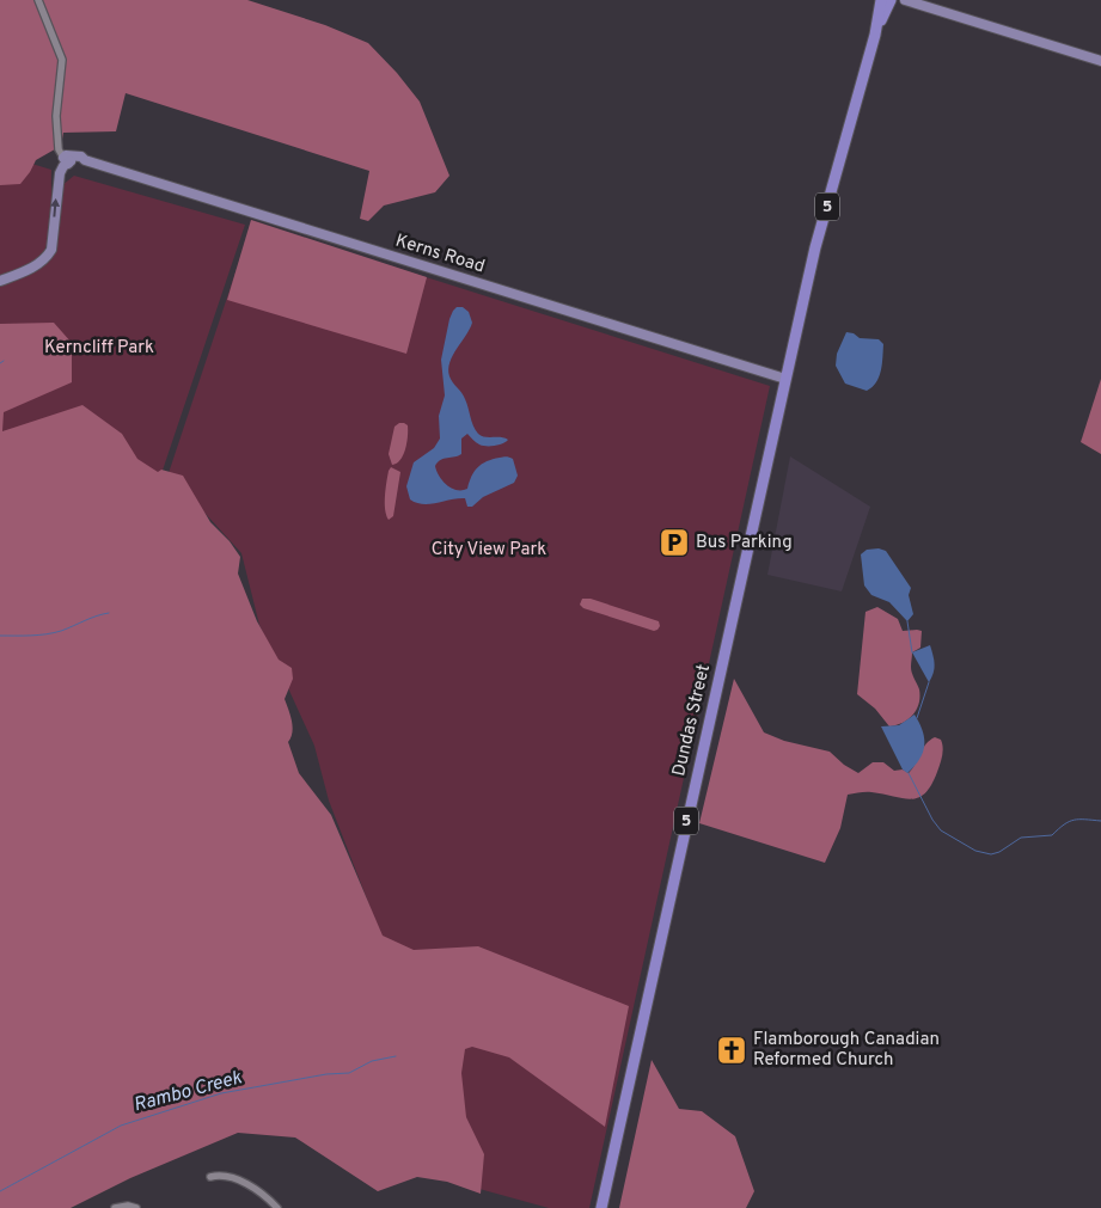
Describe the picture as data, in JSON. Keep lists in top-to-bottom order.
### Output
{
  "streets": {
    "main road": ["5", "Dundas Street"],
    "street": ["Kerns Road"]
  },
  "crossings": [
    ["5", "Kerns Road"],
    ["5", "Dundas Street"],
    ["Kerns Road", "Dundas Street"]
  ],
  "water": ["Rambo Creek"],
  "parks": ["Kerncliff Park", "City View Park"],
  "places": {
    "parking": ["Bus Parking"],
    "church": ["Flamborough Canadian Reformed Church"]
  }
}
